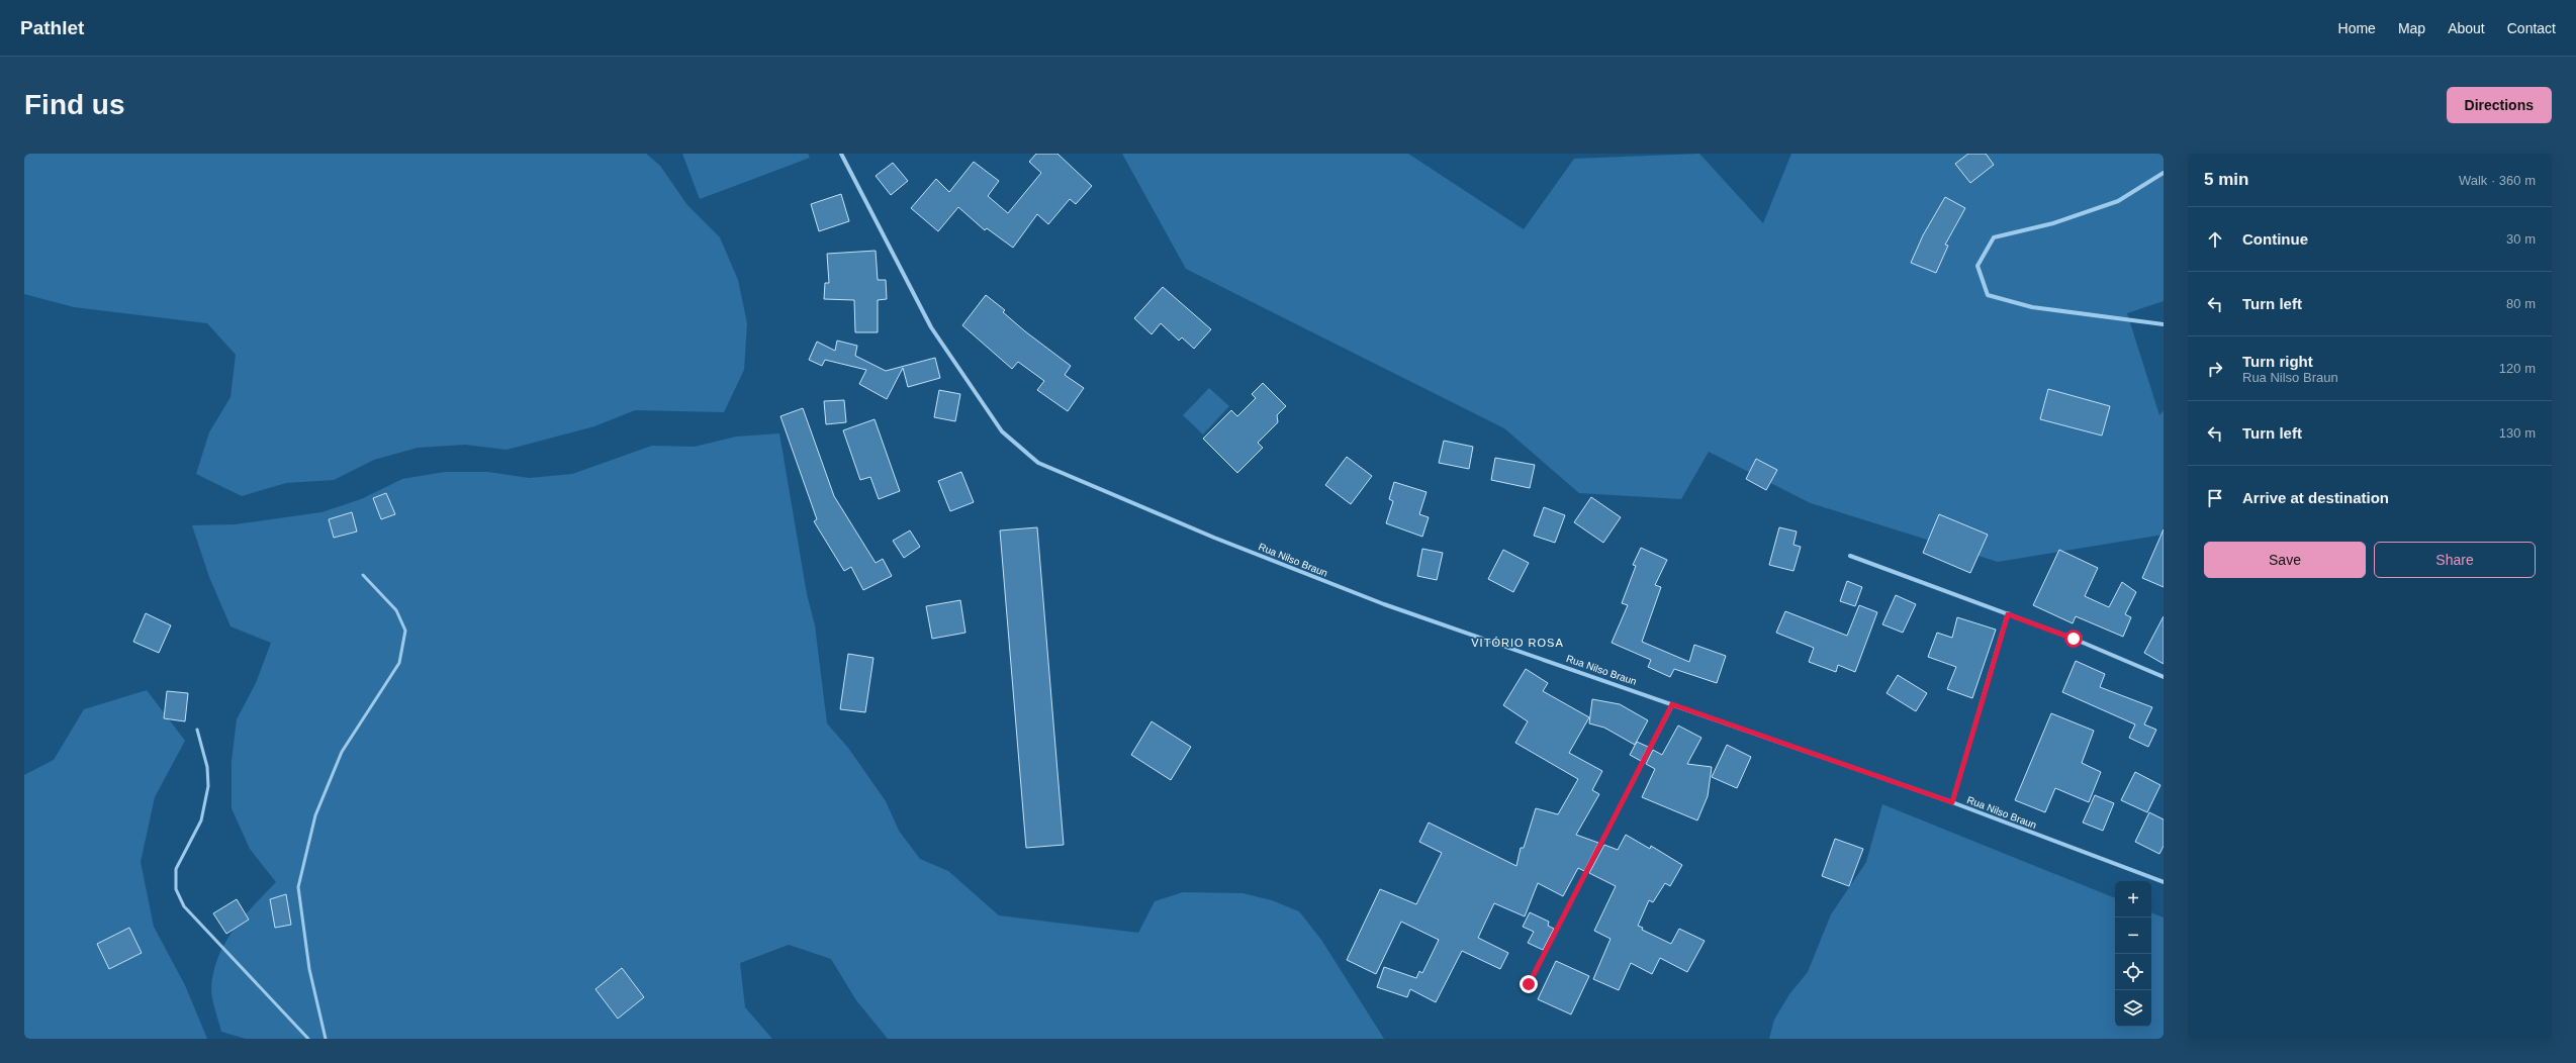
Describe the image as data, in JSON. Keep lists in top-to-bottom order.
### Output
{
  "streets": {
    "street": ["Rua Nilso Braun"]
  },
  "districts": ["VITÓRIO ROSA"],
  "page": {
    "header": "Pathlet",
    "nav": [
      "Home",
      "Map",
      "About",
      "Contact"
    ],
    "buttons": [
      "Directions",
      ["Save", "Share"]
    ],
    "title": "Find us",
    "heading": ["5 min", "Walk · 360 m"],
    "list": [
      ["Continue", "30 m"],
      ["Turn left", "80 m"],
      ["Turn right", "Rua Nilso Braun", "120 m"],
      ["Turn left", "130 m"],
      "Arrive at destination"
    ],
    "map_buttons": ["+", "−"]
  }
}
